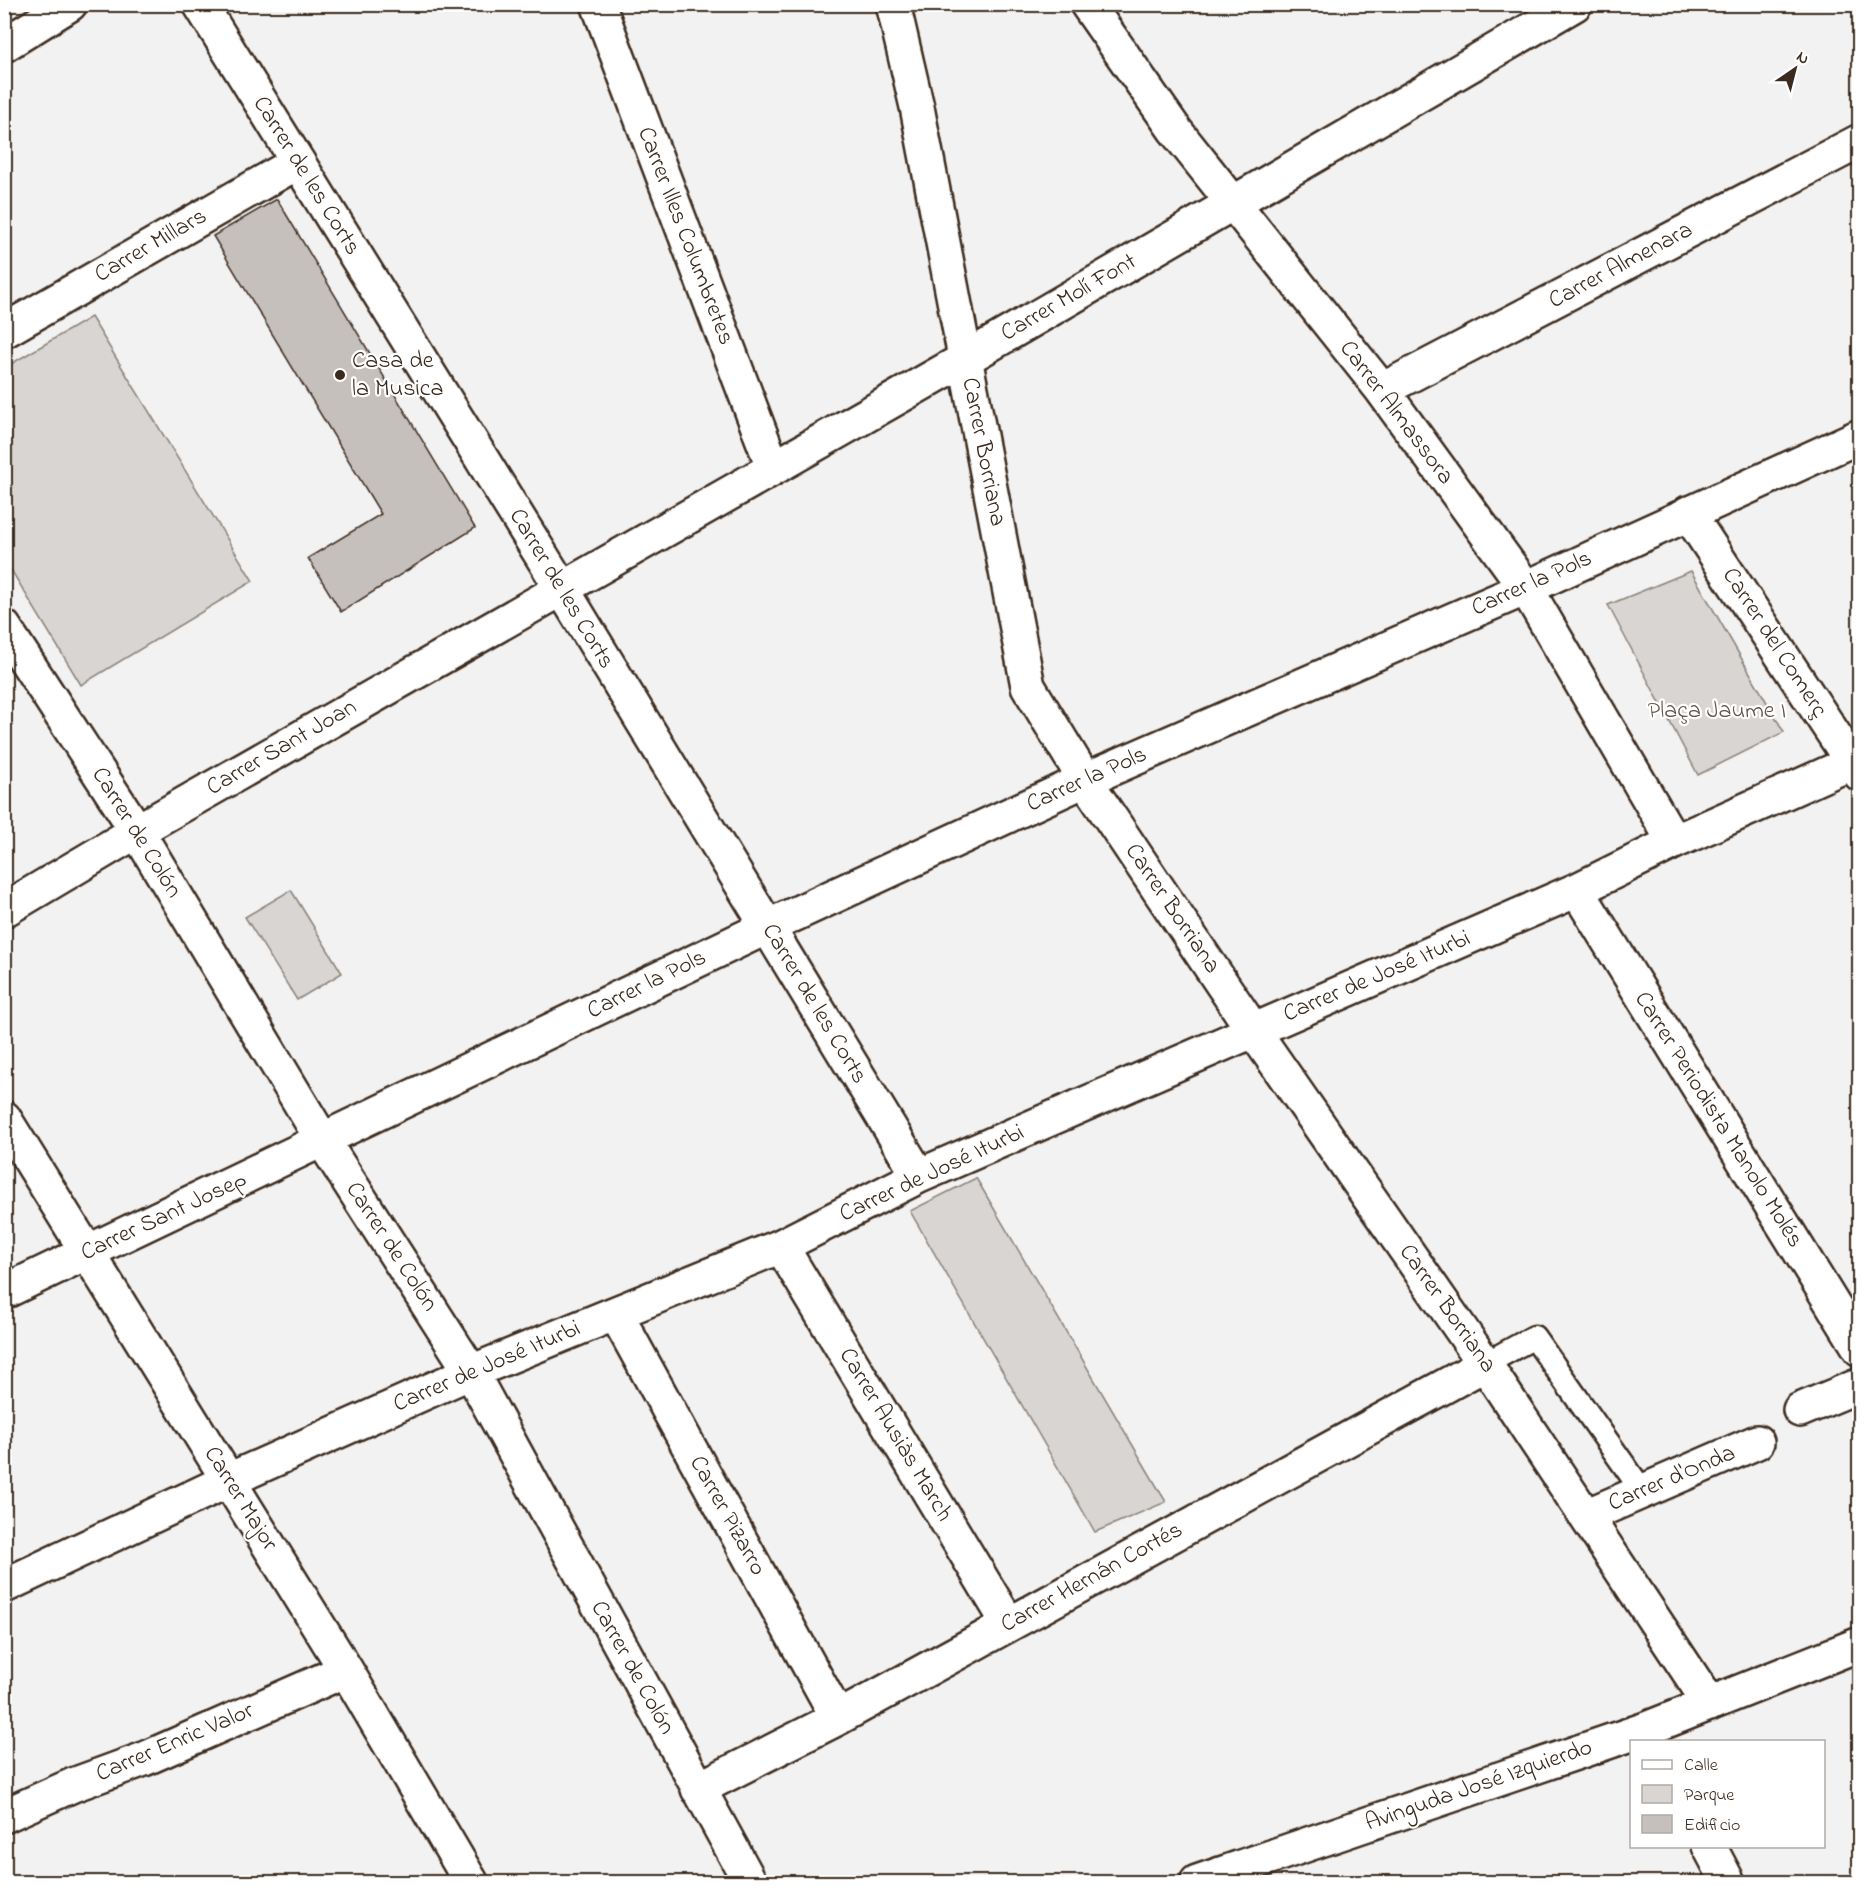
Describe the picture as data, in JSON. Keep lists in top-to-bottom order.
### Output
{
  "streets": {
    "street": [
      "Carrer de les Corts",
      "Carrer Illes Columbretes",
      "Carrer Millars",
      "Carrer Almenara",
      "Carrer Molí Font",
      "Carrer Almassora",
      "Carrer Borriana",
      "Carrer la Pols",
      "Carrer del Comerç",
      "Carrer Sant Joan",
      "Carrer de Colón",
      "Carrer de José Iturbi",
      "Carrer Periodista Manolo Molés",
      "Carrer Sant Josep",
      "Carrer Ausiàs March",
      "Carrer d'Onda",
      "Carrer Major",
      "Carrer Pizarro",
      "Carrer Hernán Cortés",
      "Carrer Enric Valor",
      "Avinguda José Izquierdo"
    ]
  },
  "crossings": [
    ["Carrer de les Corts", "Carrer Millars"],
    ["Carrer de les Corts", "Carrer Molí Font"],
    ["Carrer de les Corts", "Carrer la Pols"],
    ["Carrer de les Corts", "Carrer Sant Joan"],
    ["Carrer de les Corts", "Carrer de José Iturbi"],
    ["Carrer Illes Columbretes", "Carrer Molí Font"],
    ["Carrer Almenara", "Carrer Almassora"],
    ["Carrer Molí Font", "Carrer Almassora"],
    ["Carrer Molí Font", "Carrer Borriana"],
    ["Carrer Molí Font", "Carrer Sant Joan"],
    ["Carrer Almassora", "Carrer la Pols"],
    ["Carrer Almassora", "Carrer de José Iturbi"],
    ["Carrer Borriana", "Carrer la Pols"],
    ["Carrer Borriana", "Carrer de José Iturbi"],
    ["Carrer Borriana", "Carrer d'Onda"],
    ["Carrer Borriana", "Carrer Hernán Cortés"],
    ["Carrer Borriana", "Avinguda José Izquierdo"],
    ["Carrer la Pols", "Carrer del Comerç"],
    ["Carrer la Pols", "Carrer de Colón"],
    ["Carrer la Pols", "Carrer Sant Josep"],
    ["Carrer del Comerç", "Carrer de José Iturbi"],
    ["Carrer Sant Joan", "Carrer de Colón"],
    ["Carrer de Colón", "Carrer de José Iturbi"],
    ["Carrer de Colón", "Carrer Sant Josep"],
    ["Carrer de Colón", "Carrer Hernán Cortés"],
    ["Carrer de José Iturbi", "Carrer Periodista Manolo Molés"],
    ["Carrer de José Iturbi", "Carrer Ausiàs March"],
    ["Carrer de José Iturbi", "Carrer Major"],
    ["Carrer de José Iturbi", "Carrer Pizarro"],
    ["Carrer Sant Josep", "Carrer Major"],
    ["Carrer Ausiàs March", "Carrer Hernán Cortés"],
    ["Carrer Major", "Carrer Enric Valor"],
    ["Carrer Pizarro", "Carrer Hernán Cortés"]
  ],
  "parks": ["Plaça Jaume I"],
  "places": ["Casa de la Musica"],
  "legend": ["Calle", "Parque", "Edificio"],
  "north": "top right"
}
